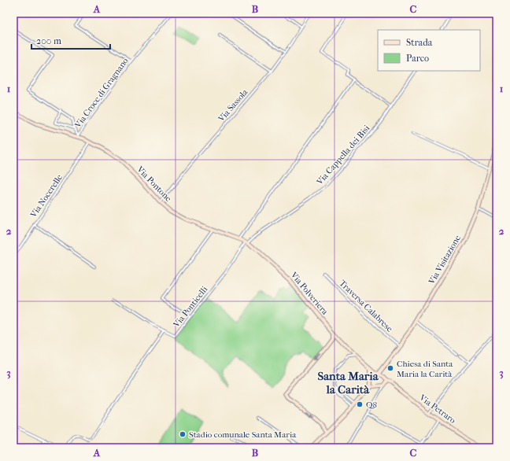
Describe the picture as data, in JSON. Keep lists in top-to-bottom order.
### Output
{
  "streets": {
    "street": [
      "Via Croce di Gragnano",
      "Via Sassola",
      "Via Cappella dei Bisi",
      "Via Pontone",
      "Via Nocerelle",
      "Via Visitazione",
      "Via Polveriera",
      "Traversa Calabrese",
      "Via Ponticelli",
      "Via Petraro"
    ]
  },
  "crossings": [
    ["Via Croce di Gragnano", "Via Pontone"],
    ["Via Sassola", "Via Pontone"],
    ["Via Cappella dei Bisi", "Via Pontone"],
    ["Via Cappella dei Bisi", "Via Polveriera"],
    ["Via Cappella dei Bisi", "Via Ponticelli"],
    ["Via Pontone", "Via Nocerelle"],
    ["Via Pontone", "Via Polveriera"],
    ["Via Pontone", "Via Ponticelli"],
    ["Via Visitazione", "Traversa Calabrese"],
    ["Via Visitazione", "Via Petraro"],
    ["Via Polveriera", "Via Ponticelli"],
    ["Via Polveriera", "Via Petraro"]
  ],
  "districts": ["Santa Maria la Carità"],
  "places": ["Chiesa di Santa Maria la Carità", "Q8", "Stadio comunale Santa Maria"],
  "legend": ["Strada", "Parco"],
  "scale_bar": "200 m",
  "grid": {
    "columns": ["A", "B", "C"],
    "rows": ["1", "2", "3"]
  }
}
